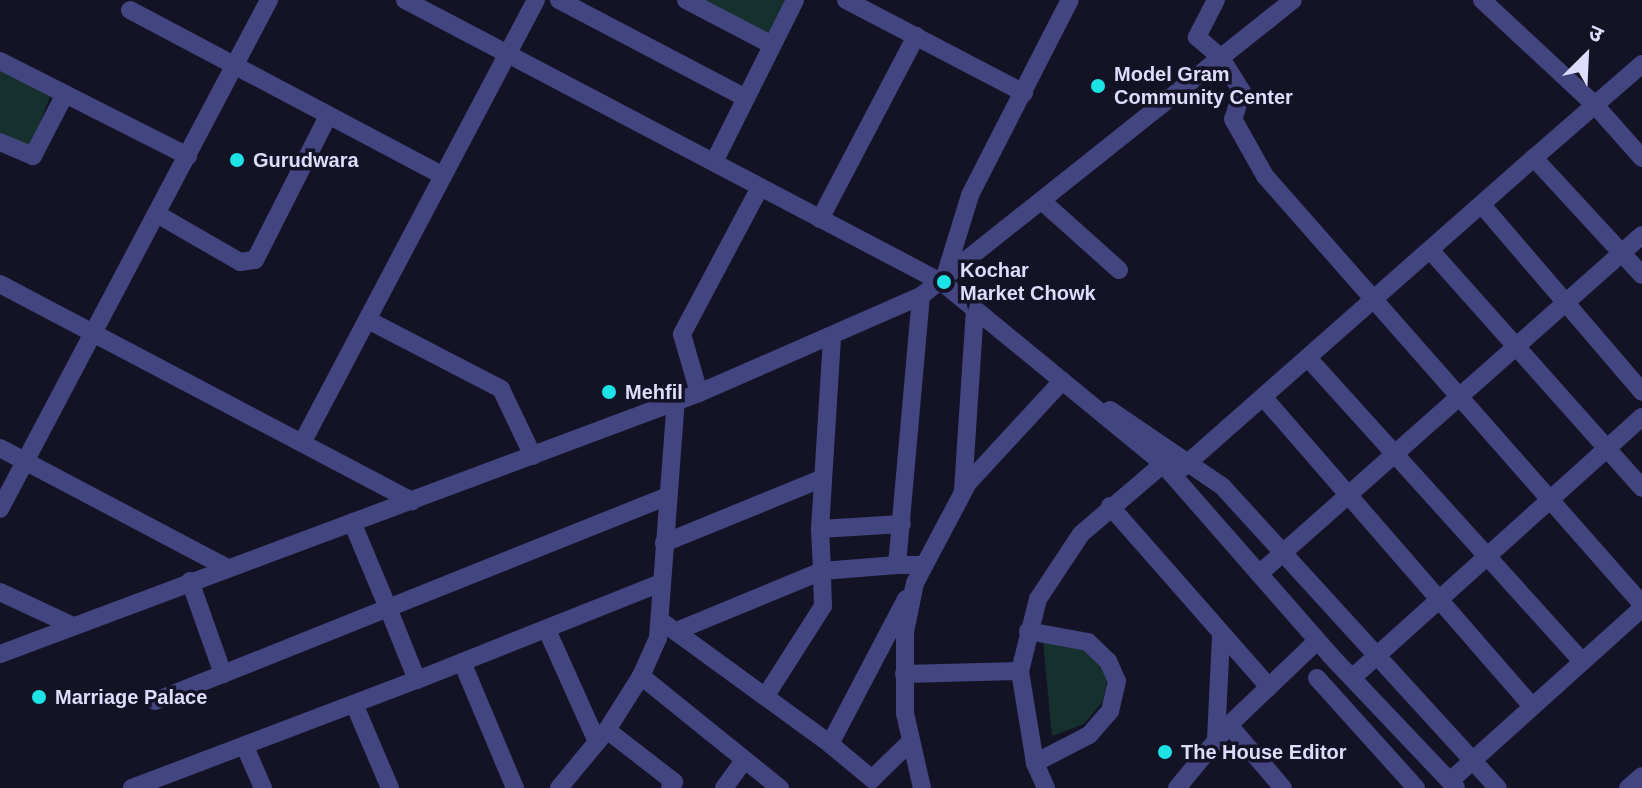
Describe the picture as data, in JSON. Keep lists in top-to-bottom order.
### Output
{
  "places": [
    "Model Gram Community Center",
    "Gurudwara",
    "Kochar Market Chowk",
    "Mehfil",
    "Marriage Palace",
    "The House Editor"
  ],
  "north": "top right"
}
